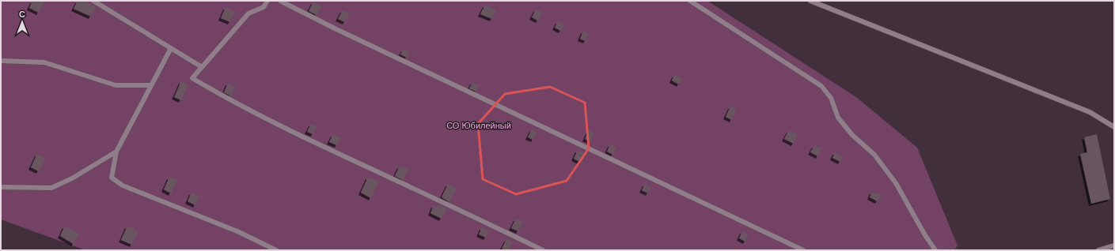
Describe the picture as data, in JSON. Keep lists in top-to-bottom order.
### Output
{
  "parks": ["СО Юбилейный"],
  "north": "top"
}
